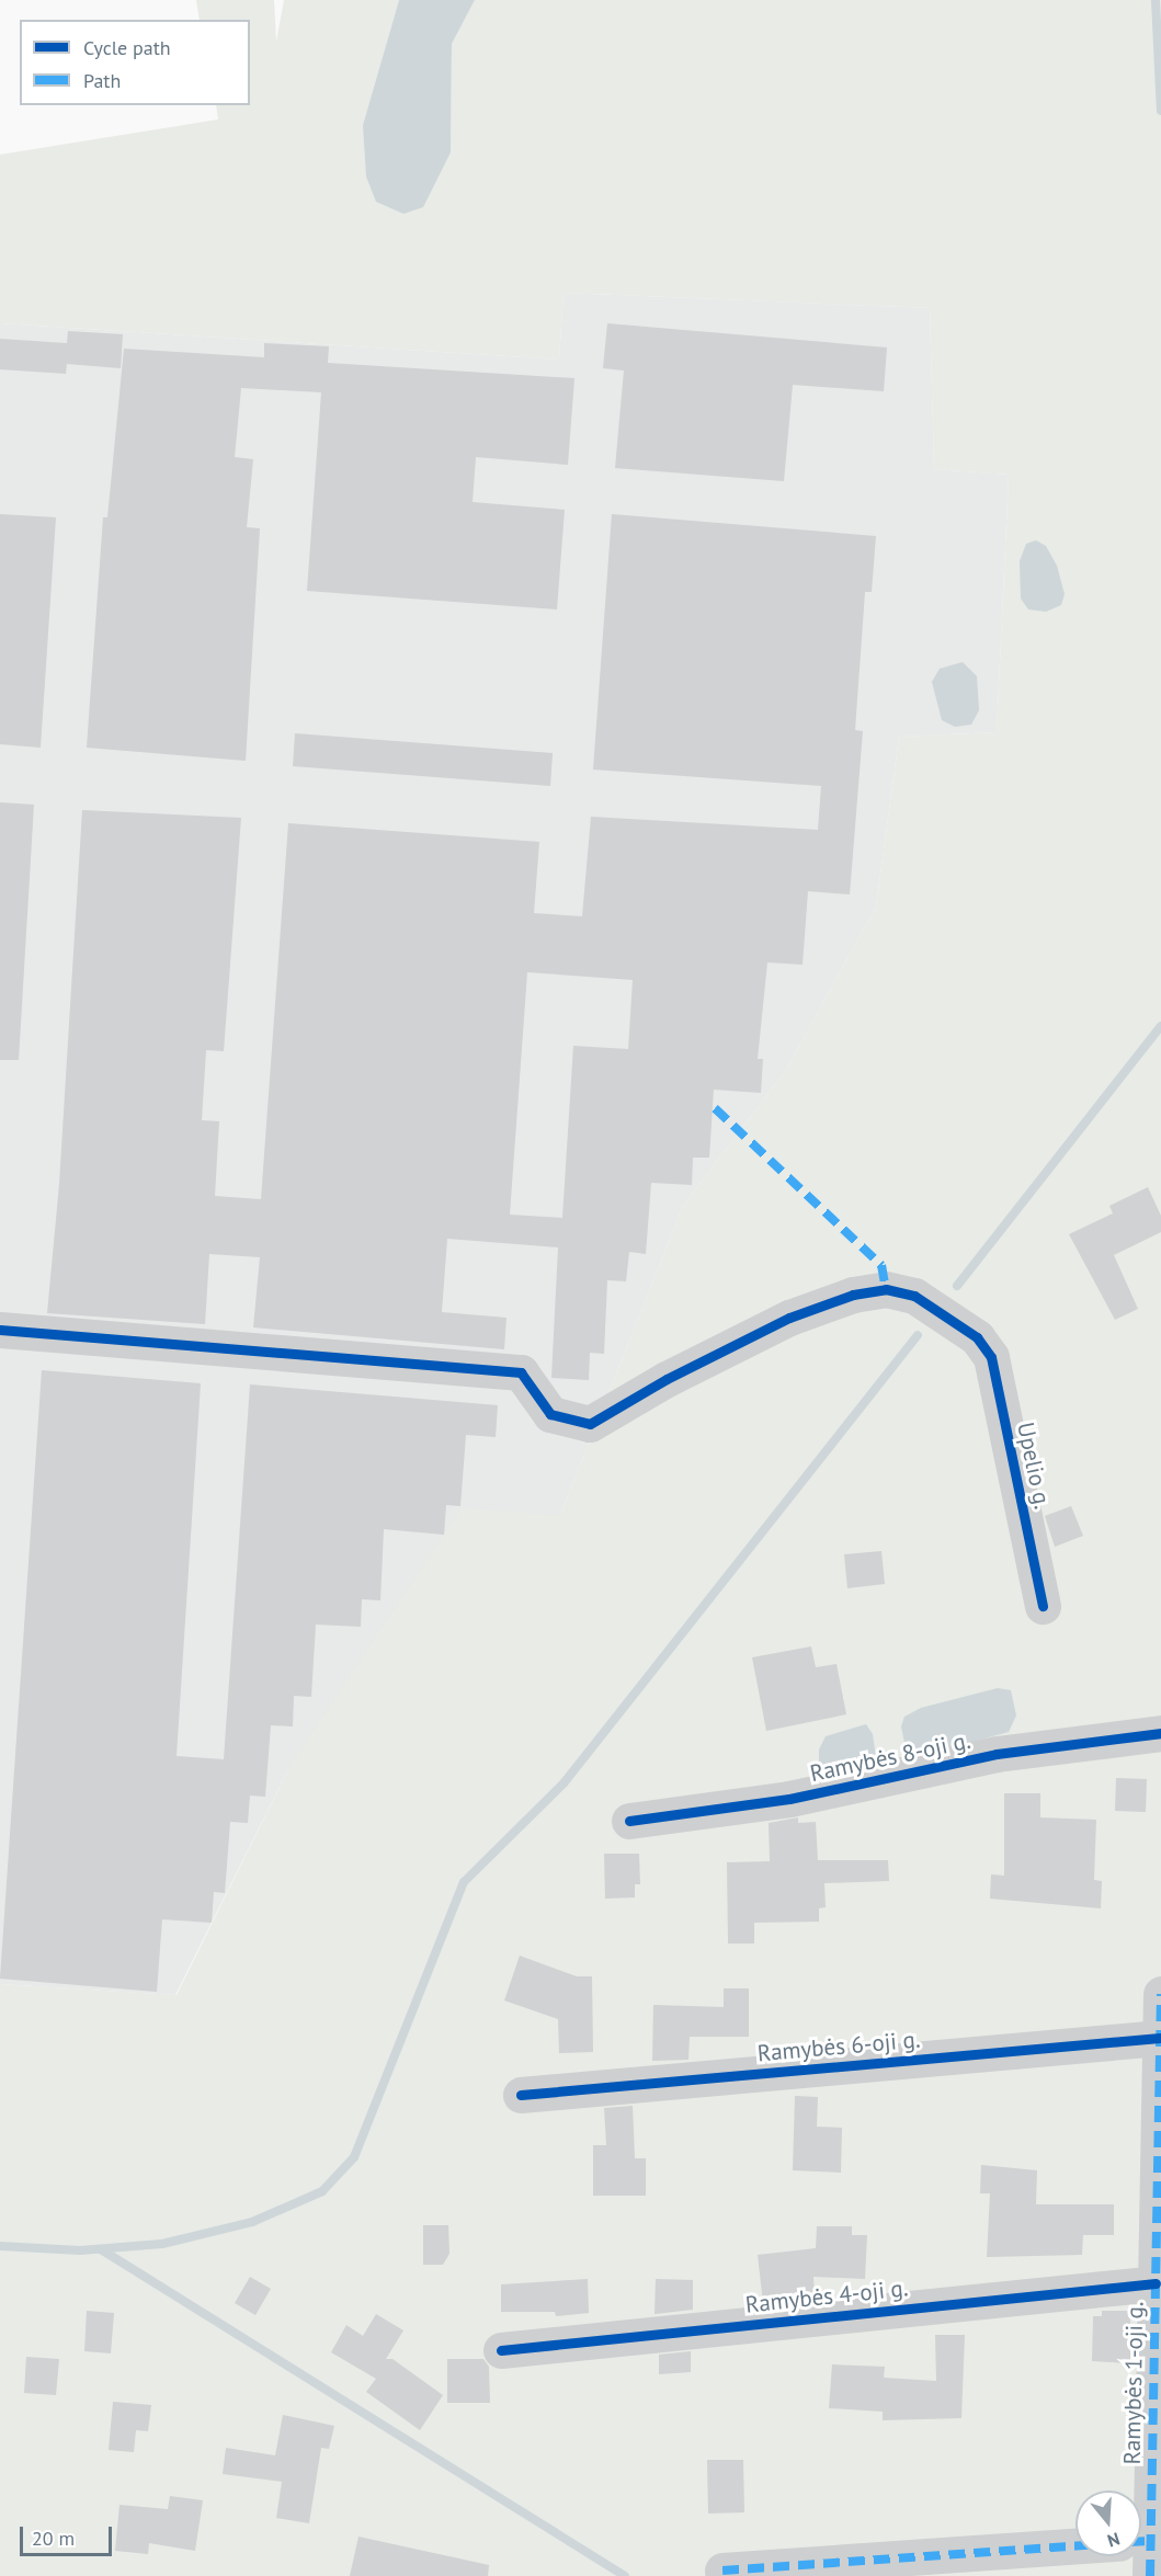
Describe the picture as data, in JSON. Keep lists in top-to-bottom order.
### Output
{
  "streets": {
    "street": [
      "Upelio g.",
      "Ramybės 8-oji g.",
      "Ramybės 6-oji g.",
      "Ramybės 4-oji g.",
      "Ramybės 1-oji g."
    ]
  },
  "crossings": [
    ["Ramybės 6-oji g.", "Ramybės 1-oji g."],
    ["Ramybės 4-oji g.", "Ramybės 1-oji g."]
  ],
  "legend": ["Cycle path", "Path"],
  "scale_bar": "20 m",
  "north": "bottom"
}
